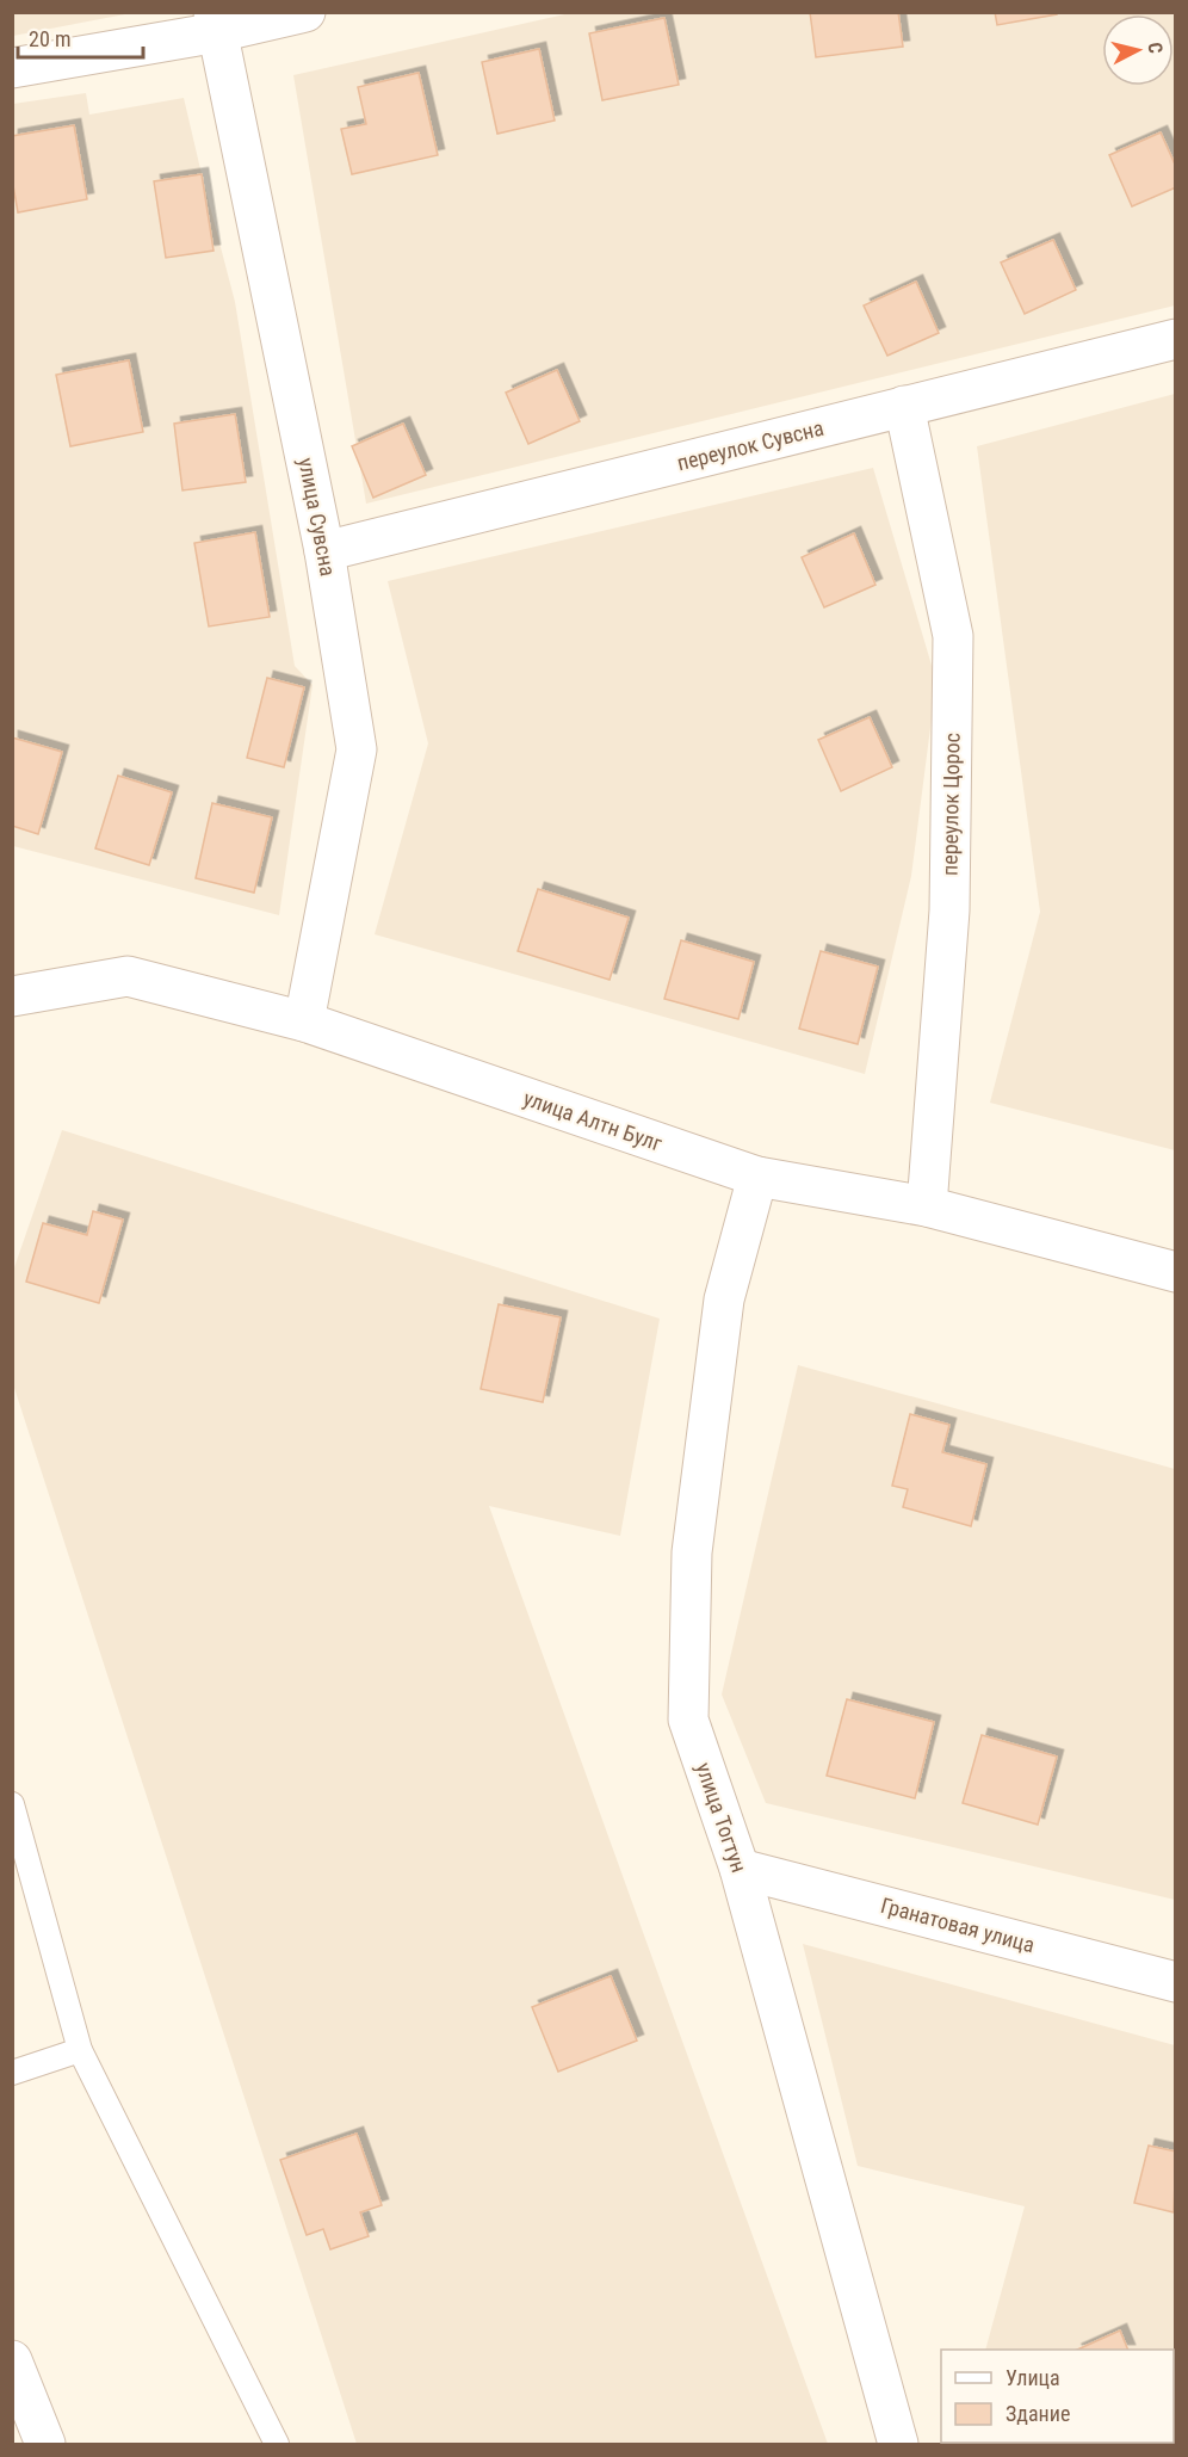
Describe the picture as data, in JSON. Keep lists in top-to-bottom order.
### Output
{
  "streets": {
    "street": [
      "переулок Сувсна",
      "улица Сувсна",
      "переулок Цорос",
      "улица Алтн Булг",
      "улица Тогтун",
      "Гранатовая улица"
    ]
  },
  "crossings": [
    ["переулок Сувсна", "улица Сувсна"],
    ["переулок Сувсна", "переулок Цорос"],
    ["улица Сувсна", "улица Алтн Булг"],
    ["переулок Цорос", "улица Алтн Булг"],
    ["улица Алтн Булг", "улица Тогтун"],
    ["улица Тогтун", "Гранатовая улица"]
  ],
  "legend": ["Улица", "Здание"],
  "scale_bar": "20 m",
  "north": "right"
}
